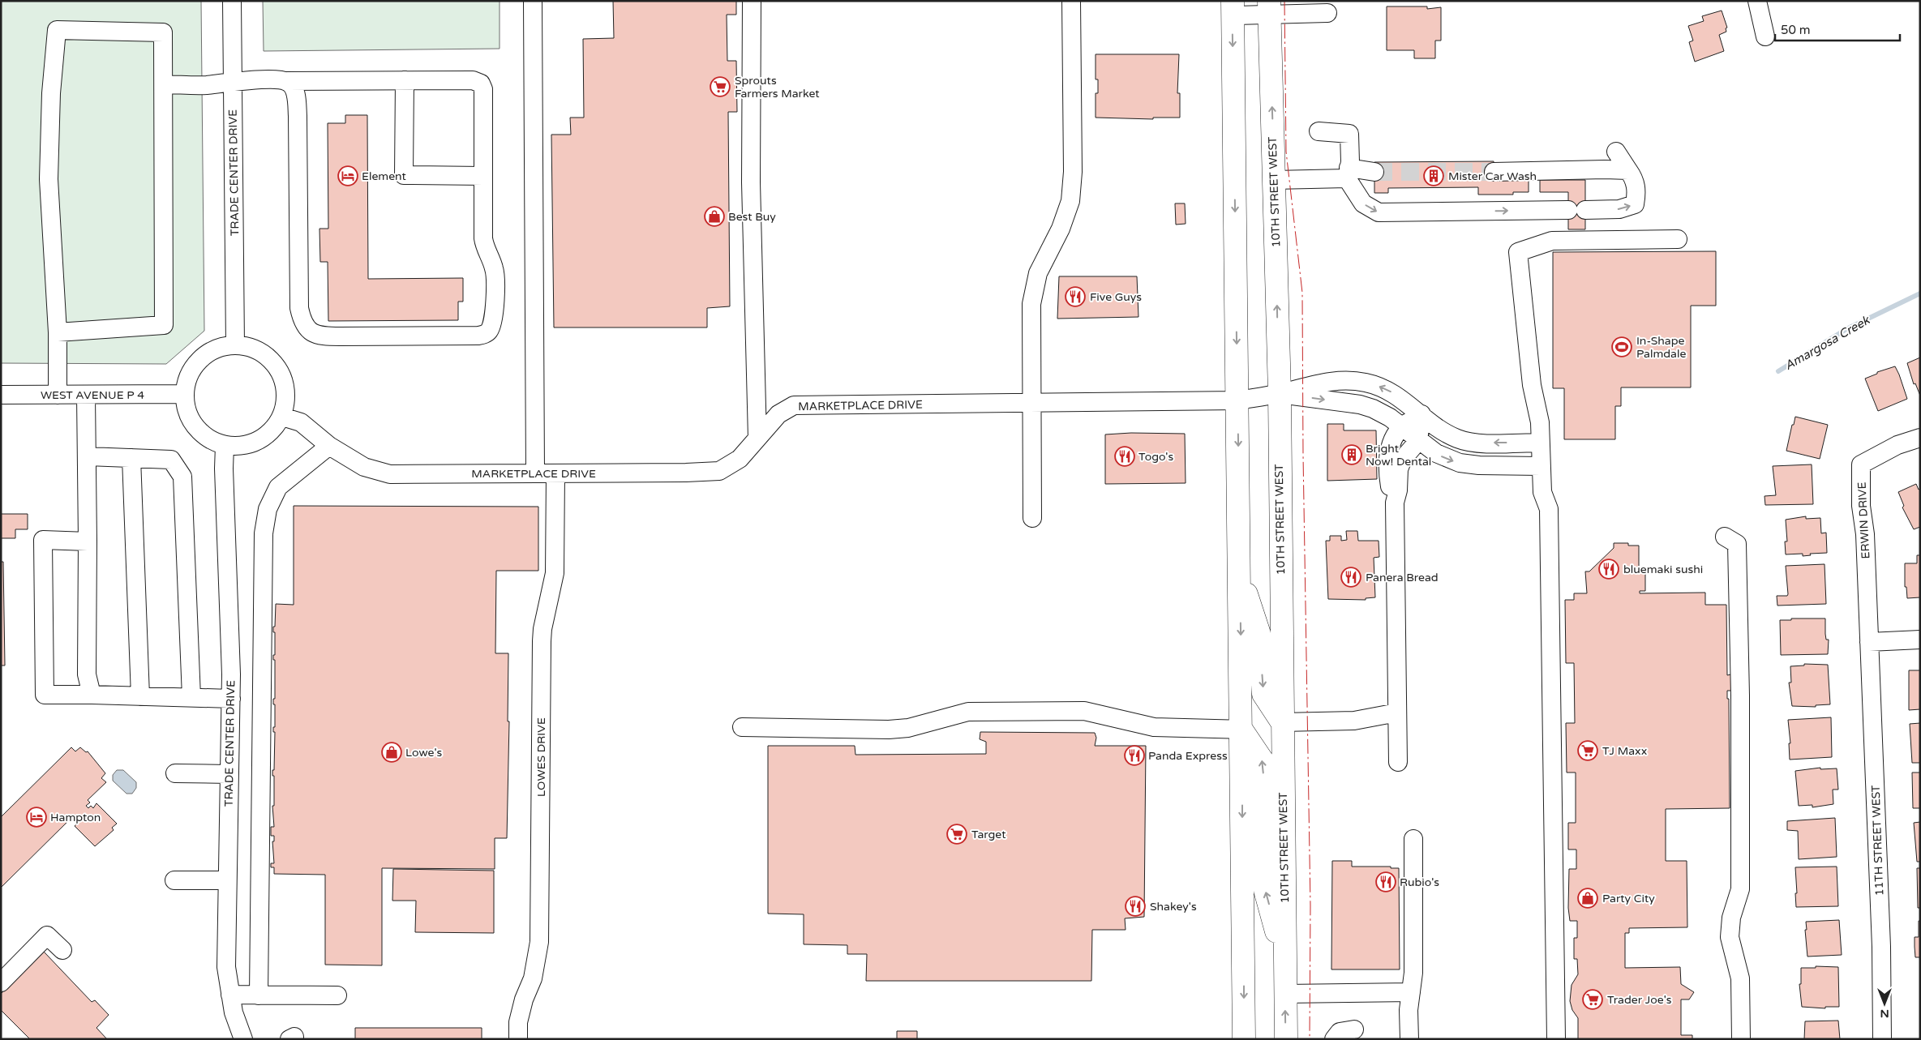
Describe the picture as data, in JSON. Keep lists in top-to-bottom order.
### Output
{
  "streets": {
    "main road": ["10TH STREET WEST"],
    "street": [
      "TRADE CENTER DRIVE",
      "WEST AVENUE P 4",
      "MARKETPLACE DRIVE",
      "ERWIN DRIVE",
      "LOWES DRIVE",
      "11TH STREET WEST"
    ]
  },
  "crossings": [
    ["TRADE CENTER DRIVE", "WEST AVENUE P 4"],
    ["TRADE CENTER DRIVE", "MARKETPLACE DRIVE"],
    ["10TH STREET WEST", "MARKETPLACE DRIVE"],
    ["WEST AVENUE P 4", "MARKETPLACE DRIVE"],
    ["MARKETPLACE DRIVE", "LOWES DRIVE"],
    ["ERWIN DRIVE", "11TH STREET WEST"]
  ],
  "water": ["Amargosa Creek"],
  "places": {
    "supermarket": [
      "Sprouts Farmers Market",
      "TJ Maxx",
      "Target",
      "Trader Joe's"
    ],
    "hotel": ["Element", "Hampton"],
    "building": ["Mister Car Wash", "Bright Now! Dental"],
    "shop": ["Best Buy", "Lowe's", "Party City"],
    "restaurant": [
      "Five Guys",
      "Togo's",
      "bluemaki sushi",
      "Panera Bread",
      "Panda Express",
      "Rubio's",
      "Shakey's"
    ],
    "sports": ["In-Shape Palmdale"]
  },
  "scale_bar": "50 m",
  "north": "bottom"
}
